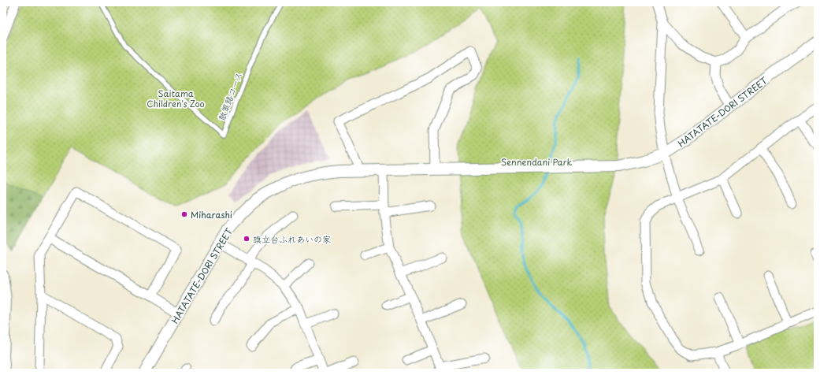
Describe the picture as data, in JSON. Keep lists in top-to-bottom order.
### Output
{
  "streets": {
    "street": ["HATATATE-DORI STREET"],
    "lane": ["散策路コース"]
  },
  "parks": ["Saitama Children's Zoo", "Sennendani Park"],
  "places": ["Miharashi", "旗立台ふれあいの家"]
}
